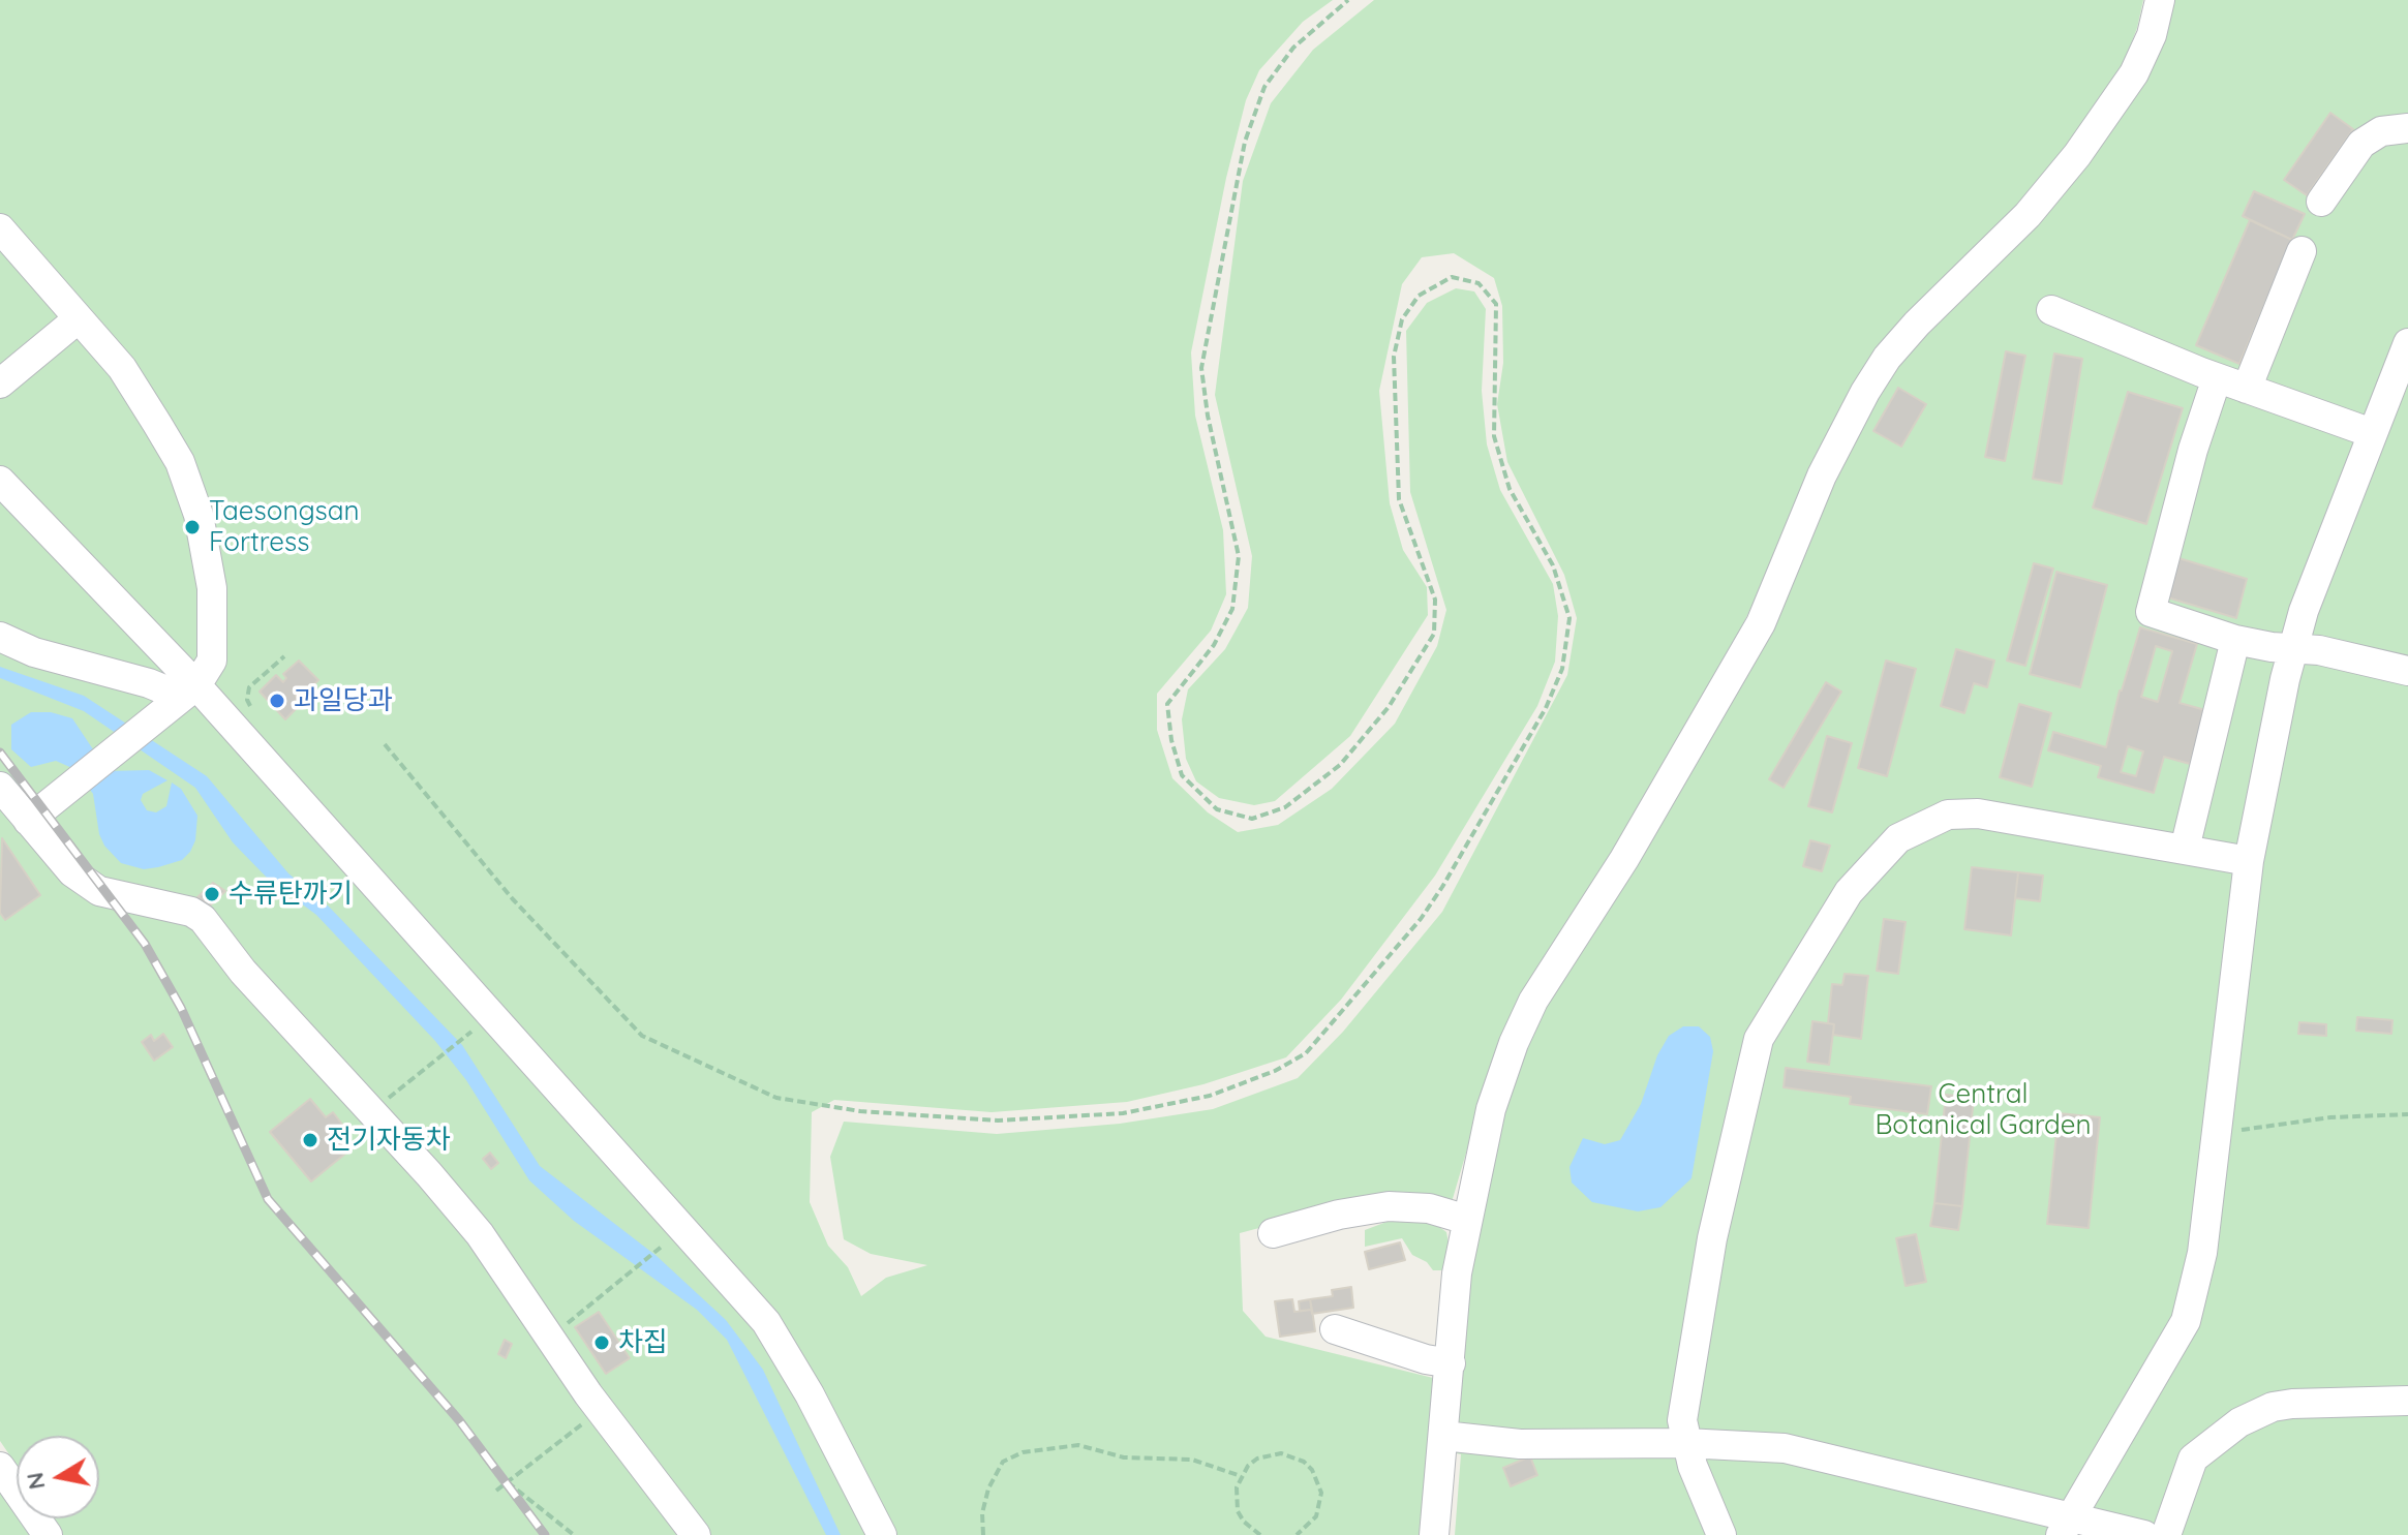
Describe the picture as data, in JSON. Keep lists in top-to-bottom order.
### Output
{
  "parks": ["Central Botanical Garden"],
  "places": [
    "Taesongsan Fortress",
    "과일당과",
    "수류탄까기",
    "전기자동차",
    "차집"
  ],
  "north": "left"
}
